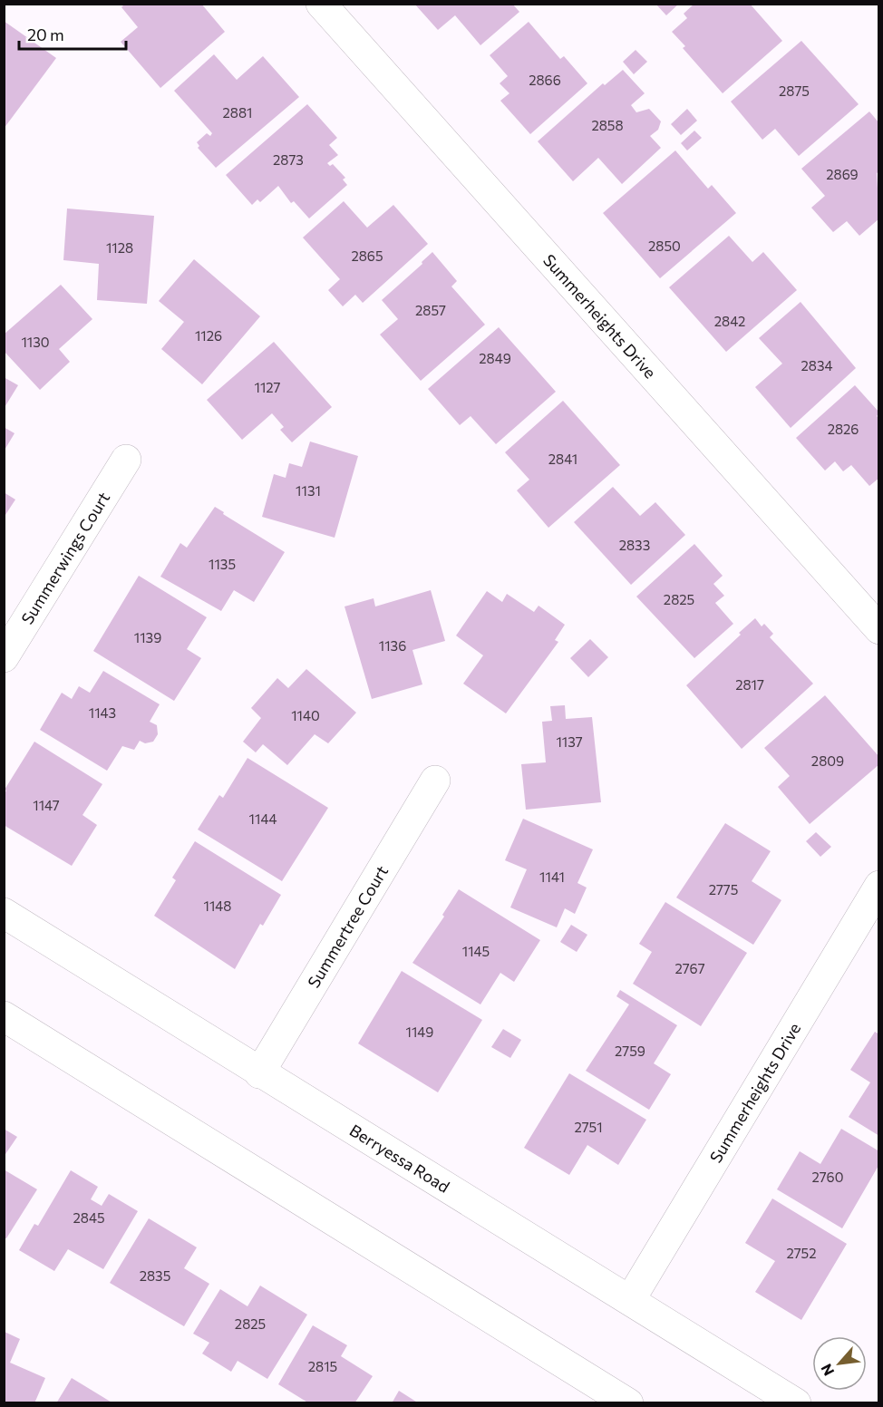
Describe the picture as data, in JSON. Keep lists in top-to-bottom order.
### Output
{
  "streets": {
    "street": [
      "Summerheights Drive",
      "Summerwings Court",
      "Summertree Court",
      "Berryessa Road"
    ]
  },
  "crossings": [
    ["Summerheights Drive", "Berryessa Road"],
    ["Summertree Court", "Berryessa Road"]
  ],
  "house_numbers": [
    "2866",
    "2875",
    "2881",
    "2858",
    "2873",
    "2869",
    "2850",
    "1128",
    "2865",
    "2857",
    "2842",
    "1126",
    "1130",
    "2849",
    "2834",
    "1127",
    "2826",
    "2841",
    "1131",
    "2833",
    "1135",
    "2825",
    "1139",
    "1136",
    "2817",
    "1143",
    "1140",
    "1137",
    "2809",
    "1147",
    "1144",
    "1141",
    "2775",
    "1148",
    "1145",
    "2767",
    "1149",
    "2759",
    "2751",
    "2760",
    "2845",
    "2752",
    "2835",
    "2825",
    "2815"
  ],
  "scale_bar": "20 m",
  "north": "bottom left"
}
